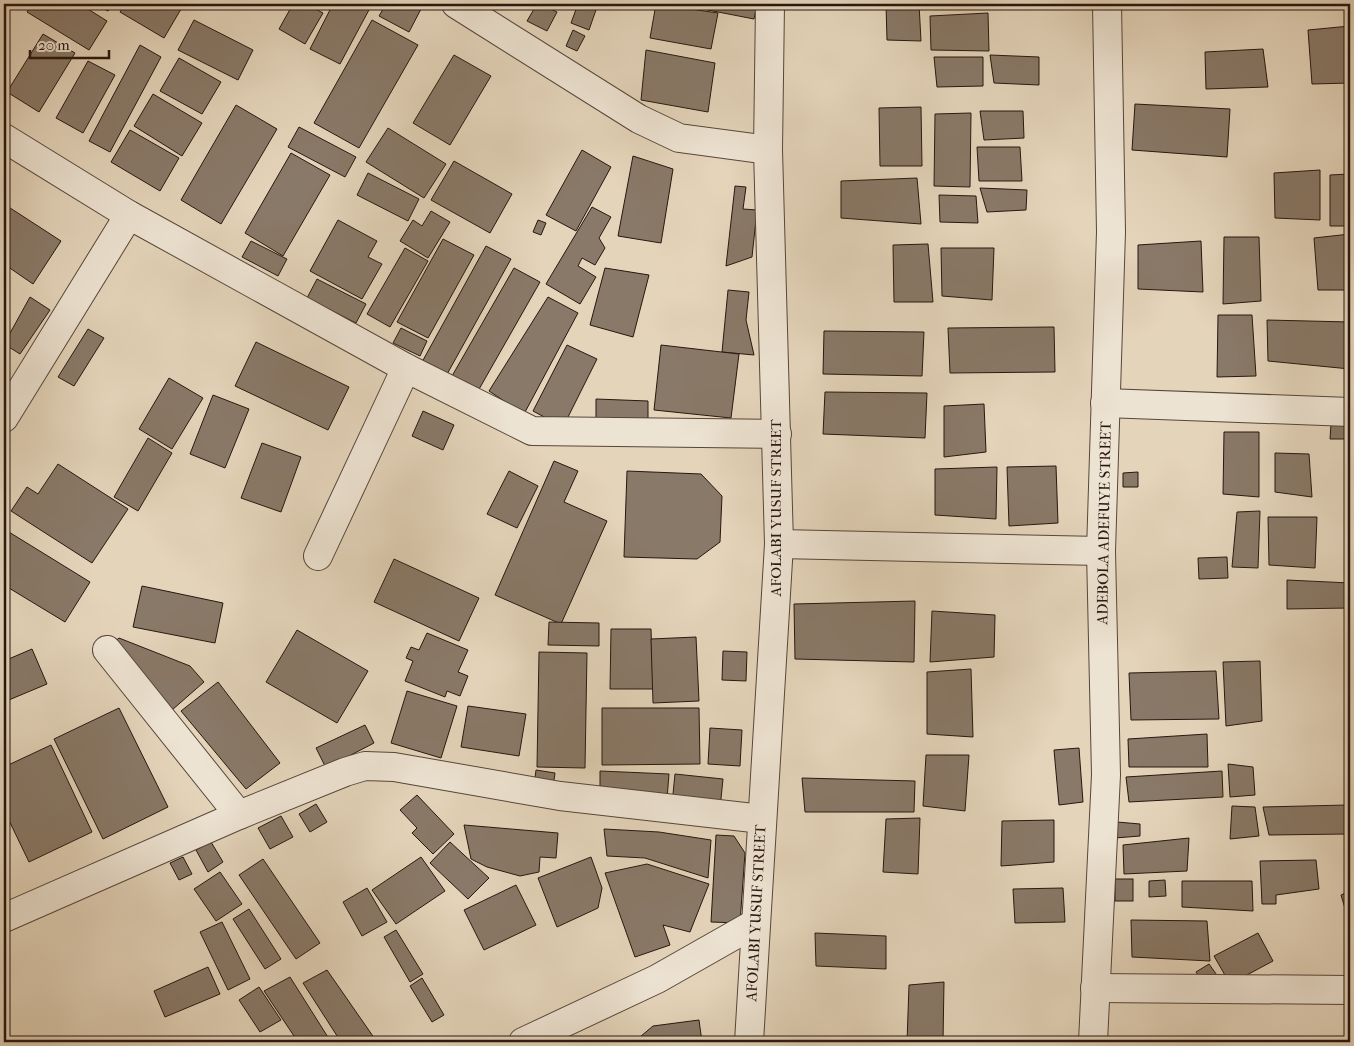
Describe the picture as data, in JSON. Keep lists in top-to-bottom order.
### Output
{
  "streets": {
    "street": ["AFOLABI YUSUF STREET", "ADEBOLA ADEFUYE STREET"]
  },
  "scale_bar": "20 m"
}
